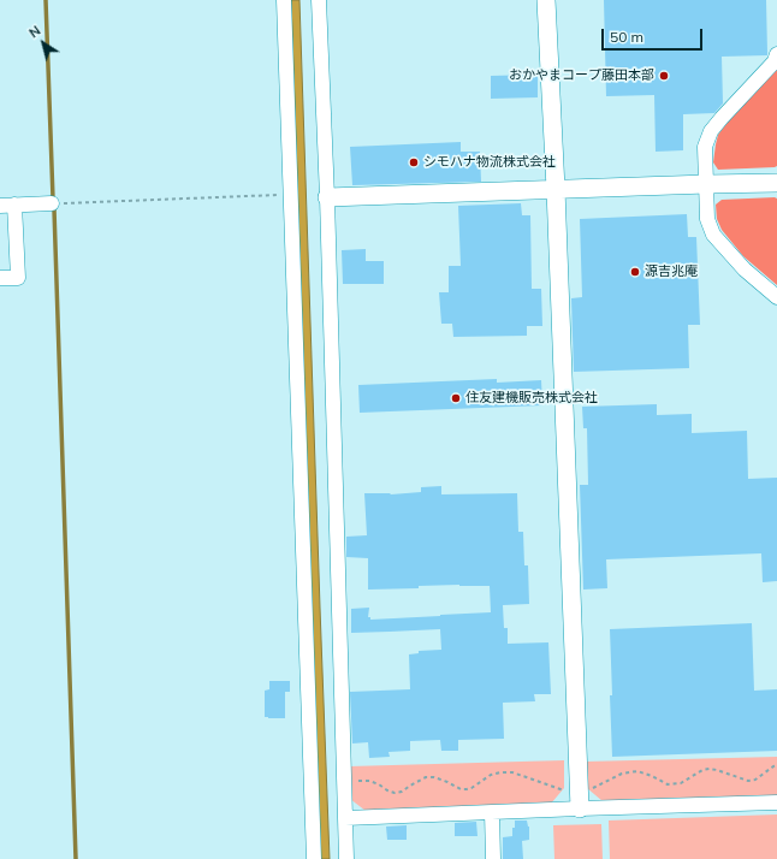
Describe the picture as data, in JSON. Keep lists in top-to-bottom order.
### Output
{
  "places": [
    "おかやまコープ藤田本部",
    "シモハナ物流株式会社",
    "源吉兆庵",
    "住友建機販売株式会社"
  ],
  "scale_bar": "50 m",
  "north": "top left"
}
